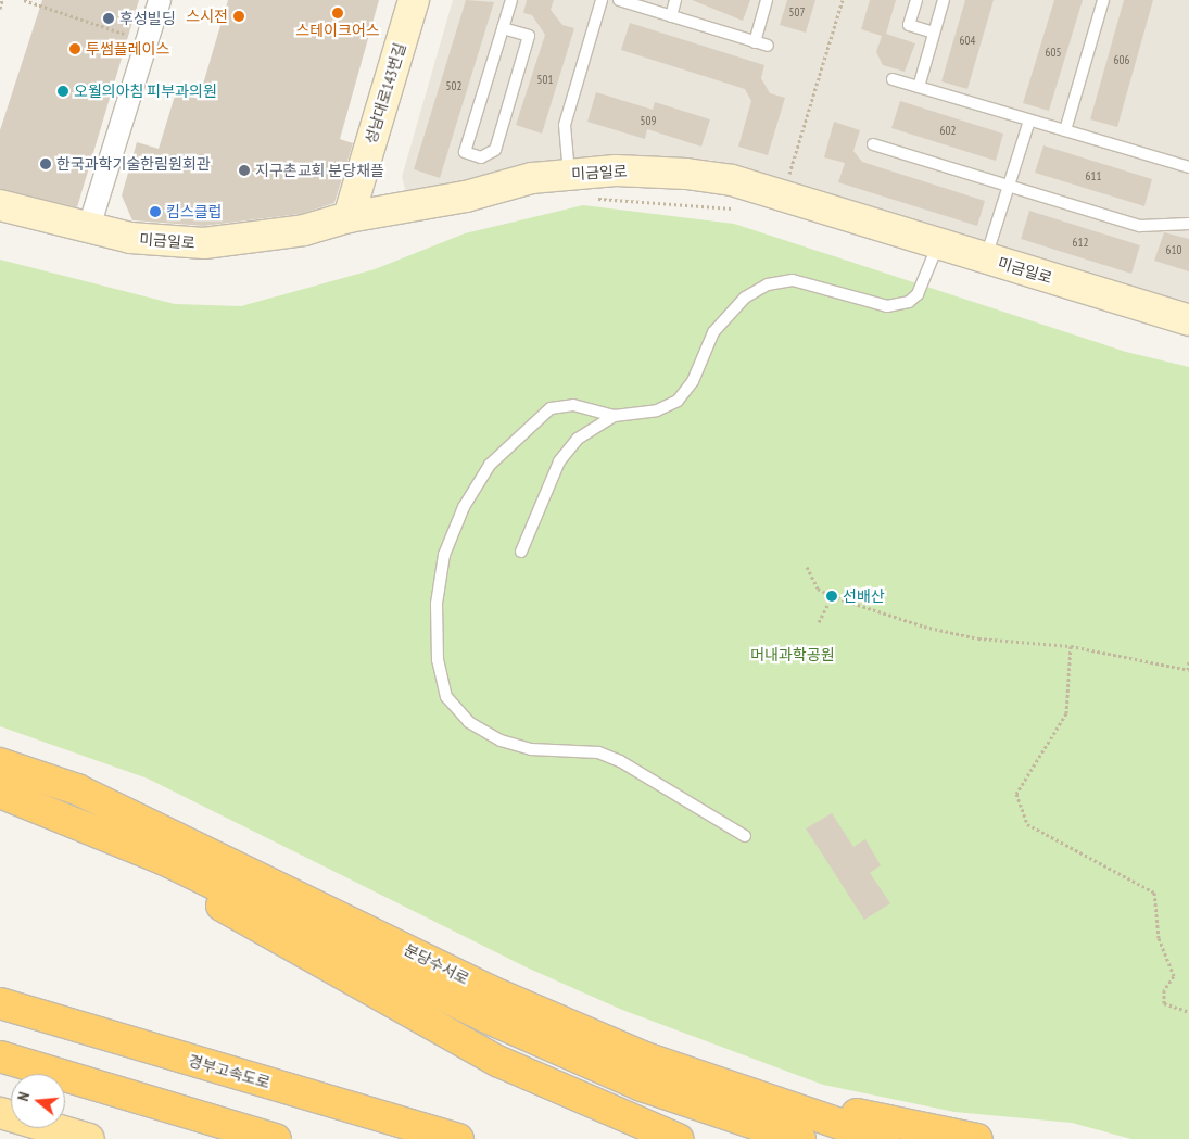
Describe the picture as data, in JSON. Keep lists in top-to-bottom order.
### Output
{
  "streets": {
    "highway": ["분당수서로", "경부고속도로"],
    "street": ["성남대로143번길", "미금일로"]
  },
  "crossings": [
    ["성남대로143번길", "미금일로"]
  ],
  "parks": ["머내과학공원"],
  "places": [
    "스테이크어스",
    "스시전",
    "후성빌딩",
    "투썸플레이스",
    "오월의아침 피부과의원",
    "한국과학기술한림원회관",
    "지구촌교회 분당채플",
    "킴스클럽",
    "선배산"
  ],
  "house_numbers": [
    "507",
    "604",
    "605",
    "606",
    "501",
    "502",
    "509",
    "602",
    "611",
    "612",
    "610"
  ],
  "north": "left"
}
